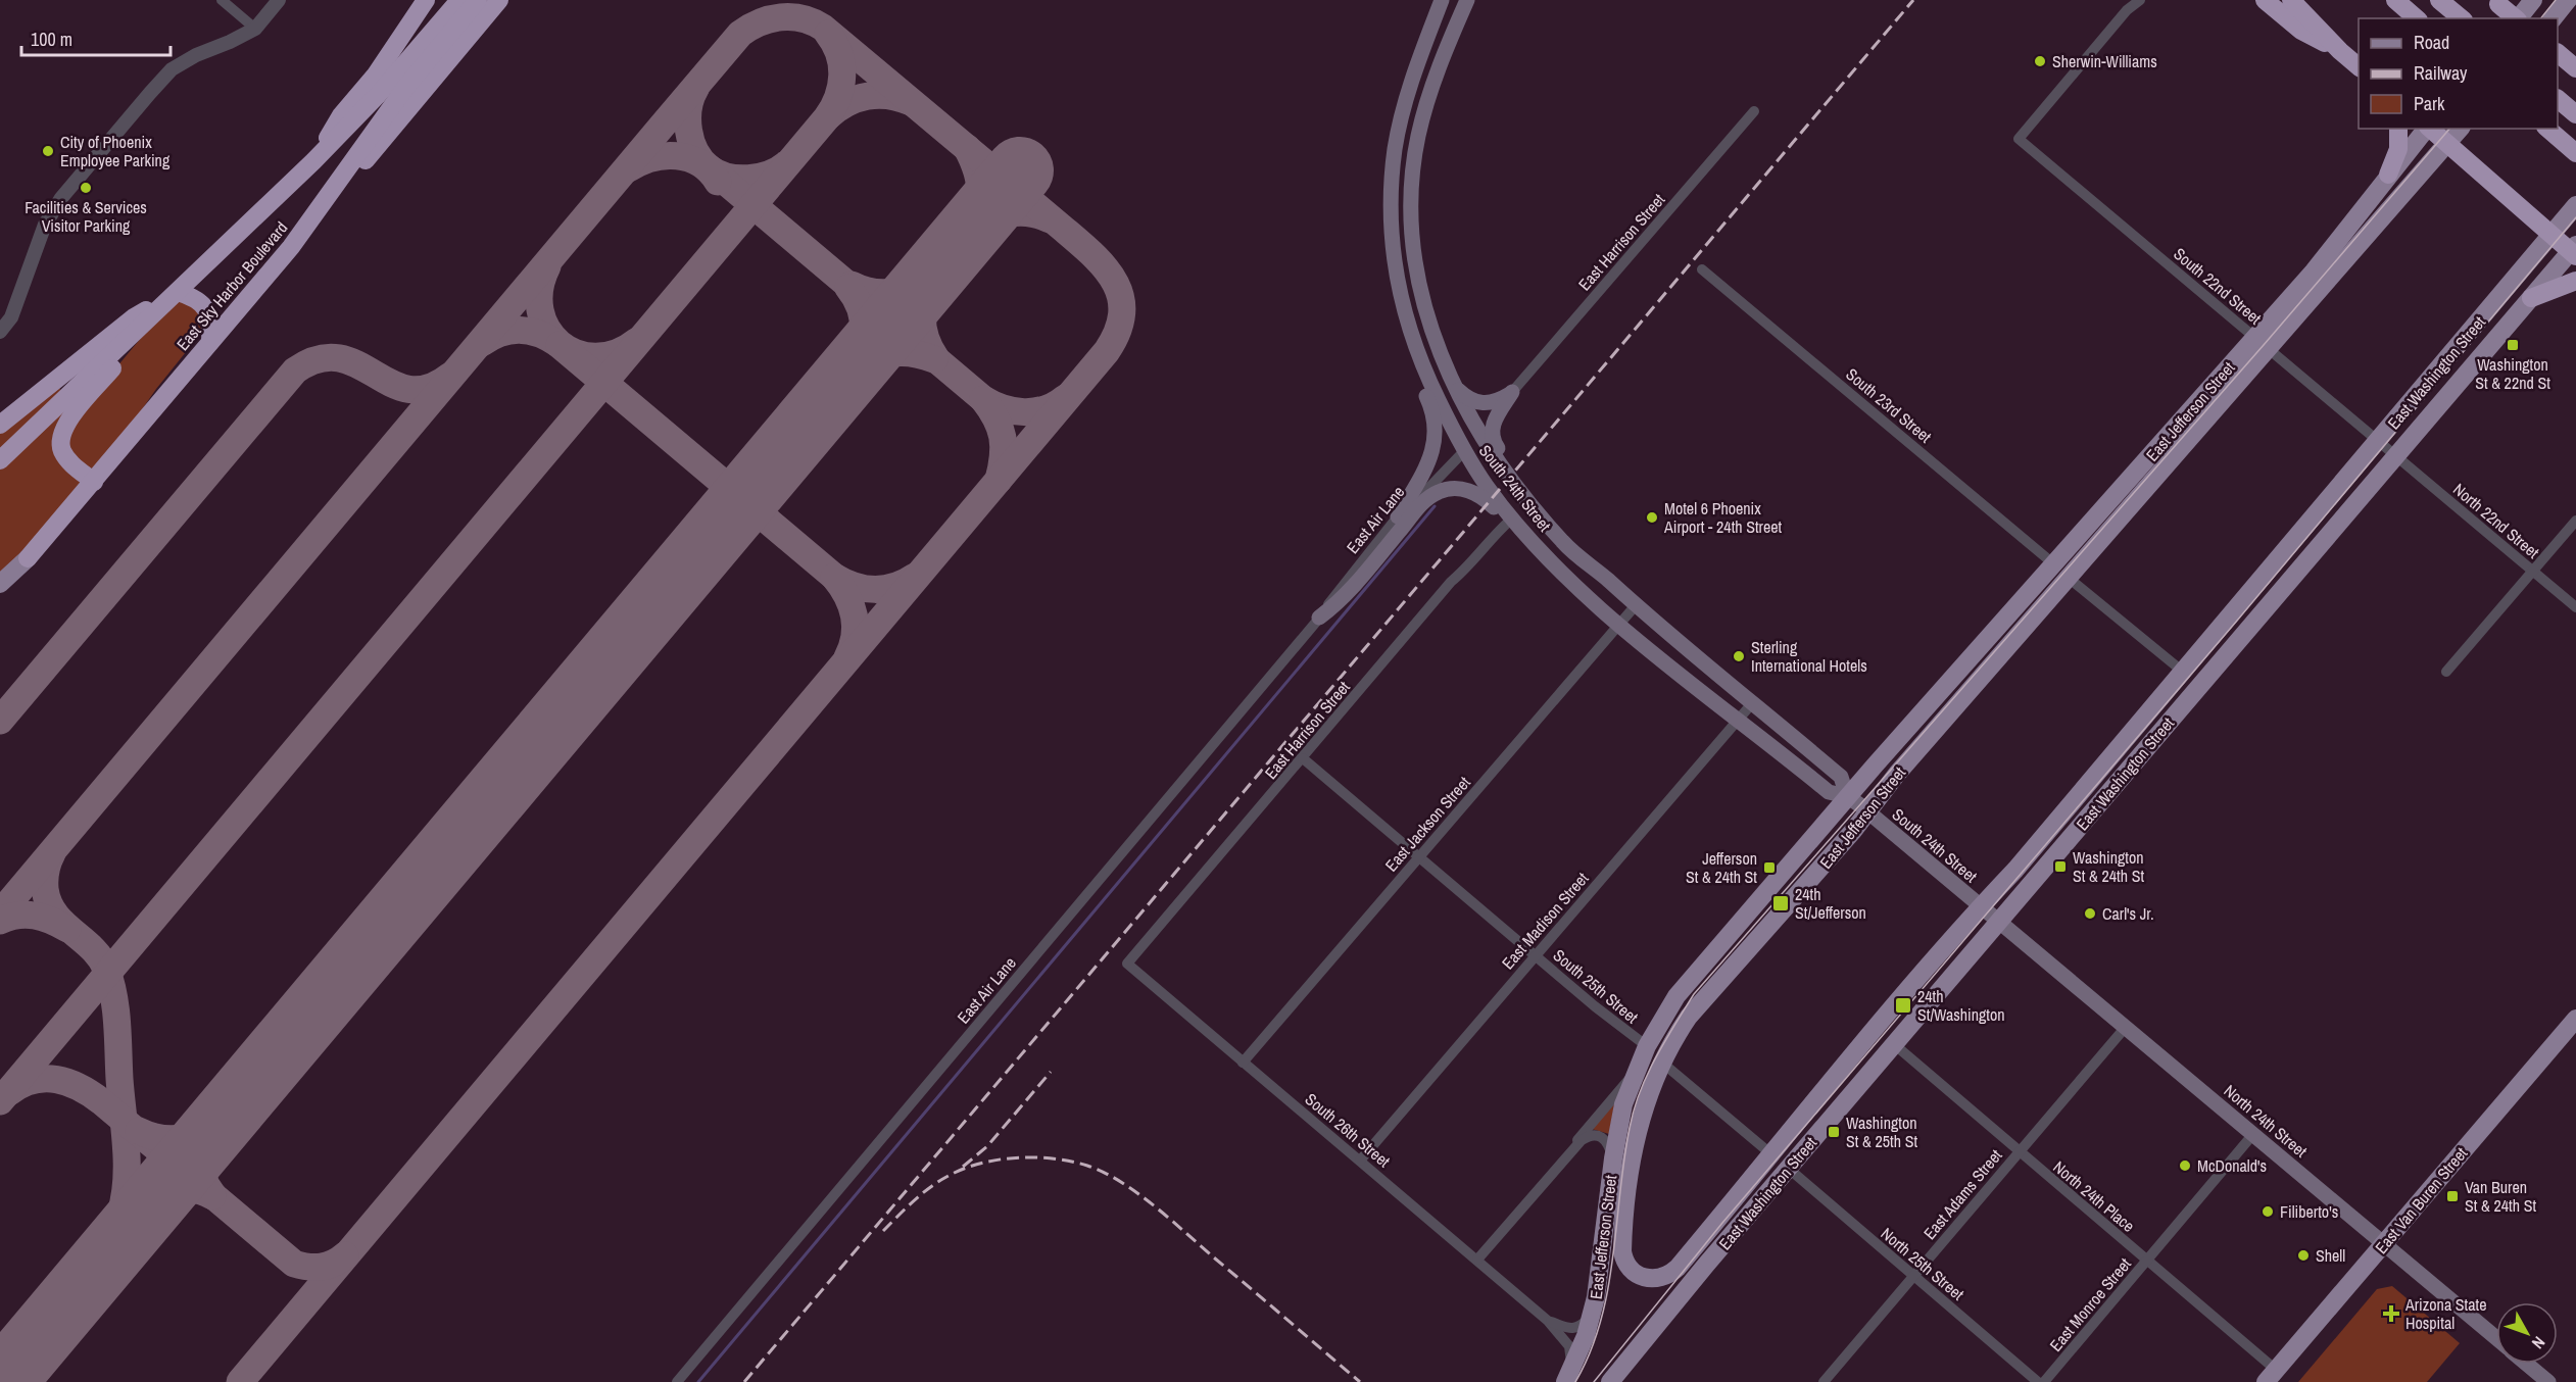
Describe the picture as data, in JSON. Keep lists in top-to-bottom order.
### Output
{
  "streets": {
    "highway": ["East Sky Harbor Boulevard"],
    "main road": [
      "East Washington Street",
      "East Jefferson Street",
      "South 24th Street",
      "North 24th Street",
      "East Van Buren Street"
    ],
    "street": [
      "East Harrison Street",
      "South 22nd Street",
      "South 23rd Street",
      "East Air Lane",
      "North 22nd Street",
      "East Jackson Street",
      "East Madison Street",
      "South 25th Street",
      "South 26th Street",
      "East Adams Street",
      "North 24th Place",
      "North 25th Street",
      "East Monroe Street"
    ]
  },
  "crossings": [
    ["East Harrison Street", "South 24th Street"],
    ["East Harrison Street", "South 25th Street"],
    ["East Harrison Street", "South 26th Street"],
    ["South 22nd Street", "East Washington Street"],
    ["South 22nd Street", "East Jefferson Street"],
    ["South 22nd Street", "North 22nd Street"],
    ["East Washington Street", "East Jefferson Street"],
    ["East Washington Street", "South 24th Street"],
    ["East Washington Street", "North 22nd Street"],
    ["East Washington Street", "North 24th Street"],
    ["East Washington Street", "North 24th Place"],
    ["East Washington Street", "North 25th Street"],
    ["South 23rd Street", "East Jefferson Street"],
    ["East Jefferson Street", "South 24th Street"],
    ["East Jefferson Street", "South 25th Street"],
    ["East Jefferson Street", "South 26th Street"],
    ["South 24th Street", "East Air Lane"],
    ["South 24th Street", "East Jackson Street"],
    ["South 24th Street", "East Madison Street"],
    ["South 24th Street", "North 24th Street"],
    ["East Jackson Street", "South 25th Street"],
    ["East Jackson Street", "South 26th Street"],
    ["East Madison Street", "South 25th Street"],
    ["East Madison Street", "South 26th Street"],
    ["North 24th Street", "East Adams Street"],
    ["North 24th Street", "East Van Buren Street"],
    ["North 24th Street", "East Monroe Street"],
    ["East Adams Street", "North 24th Place"],
    ["East Adams Street", "North 25th Street"],
    ["North 24th Place", "East Van Buren Street"],
    ["North 24th Place", "East Monroe Street"]
  ],
  "places": {
    "other": [
      "Sherwin-Williams",
      "City of Phoenix Employee Parking",
      "Facilities & Services Visitor Parking",
      "Motel 6 Phoenix Airport - 24th Street",
      "Sterling International Hotels",
      "Carl's Jr.",
      "McDonald's",
      "Filiberto's",
      "Shell"
    ],
    "transit": [
      "Washington St & 22nd St",
      "Washington St & 24th St",
      "Jefferson St & 24th St",
      "24th St/Jefferson",
      "24th St/Washington",
      "Washington St & 25th St",
      "Van Buren St & 24th St"
    ],
    "health": ["Arizona State Hospital"]
  },
  "legend": ["Road", "Railway", "Park"],
  "scale_bar": "100 m",
  "north": "bottom right"
}
